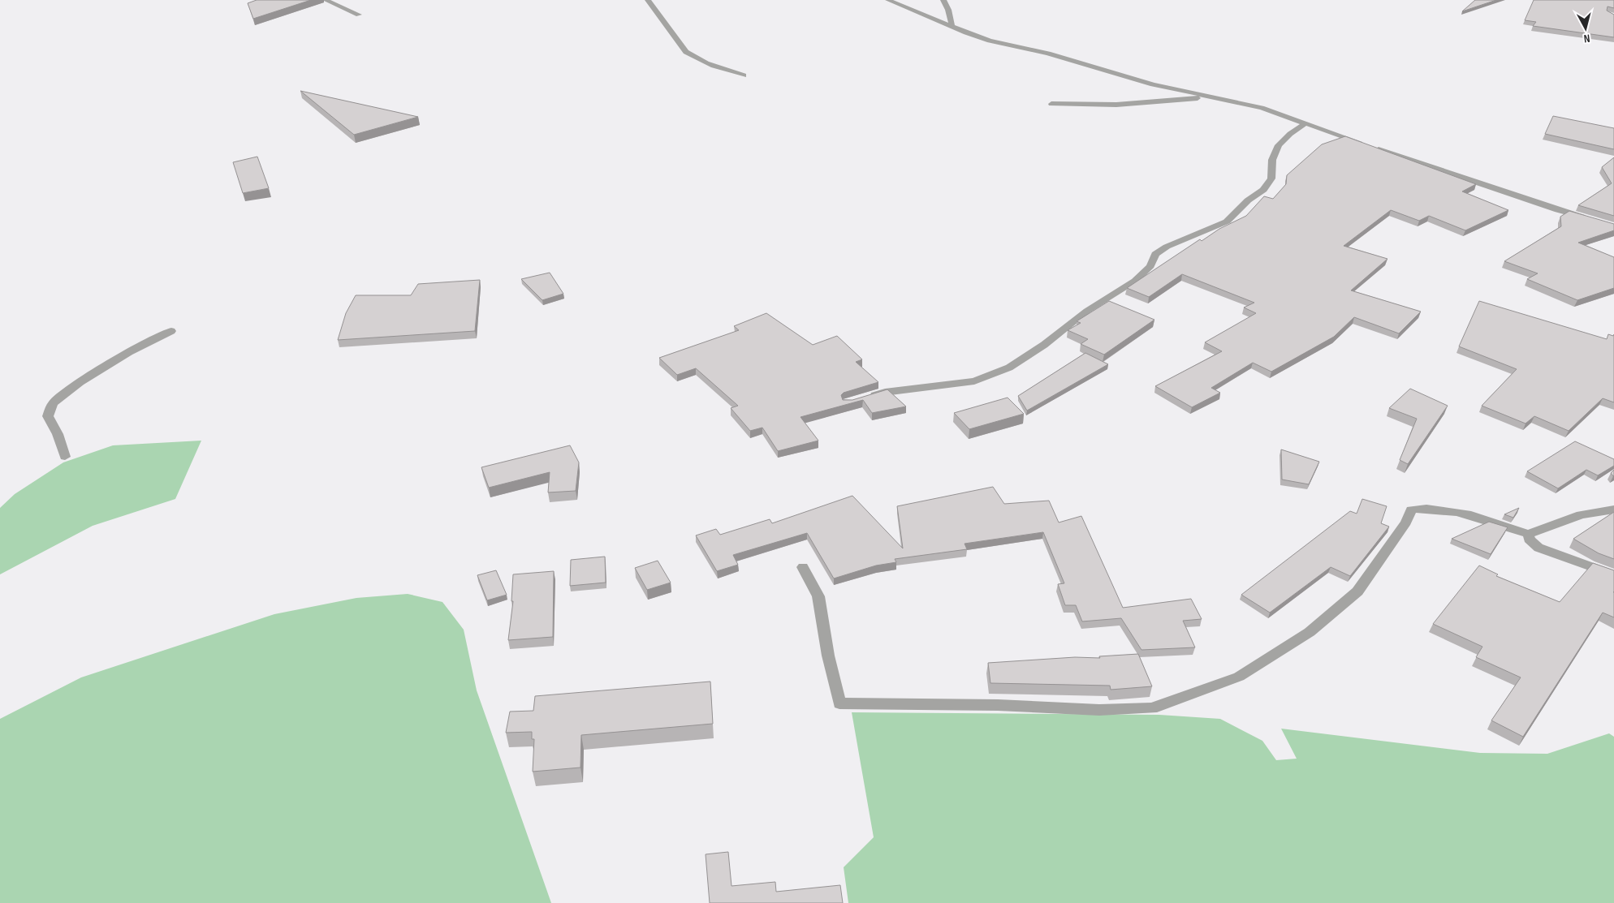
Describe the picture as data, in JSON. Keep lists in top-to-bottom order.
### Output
{
  "north": "bottom"
}
